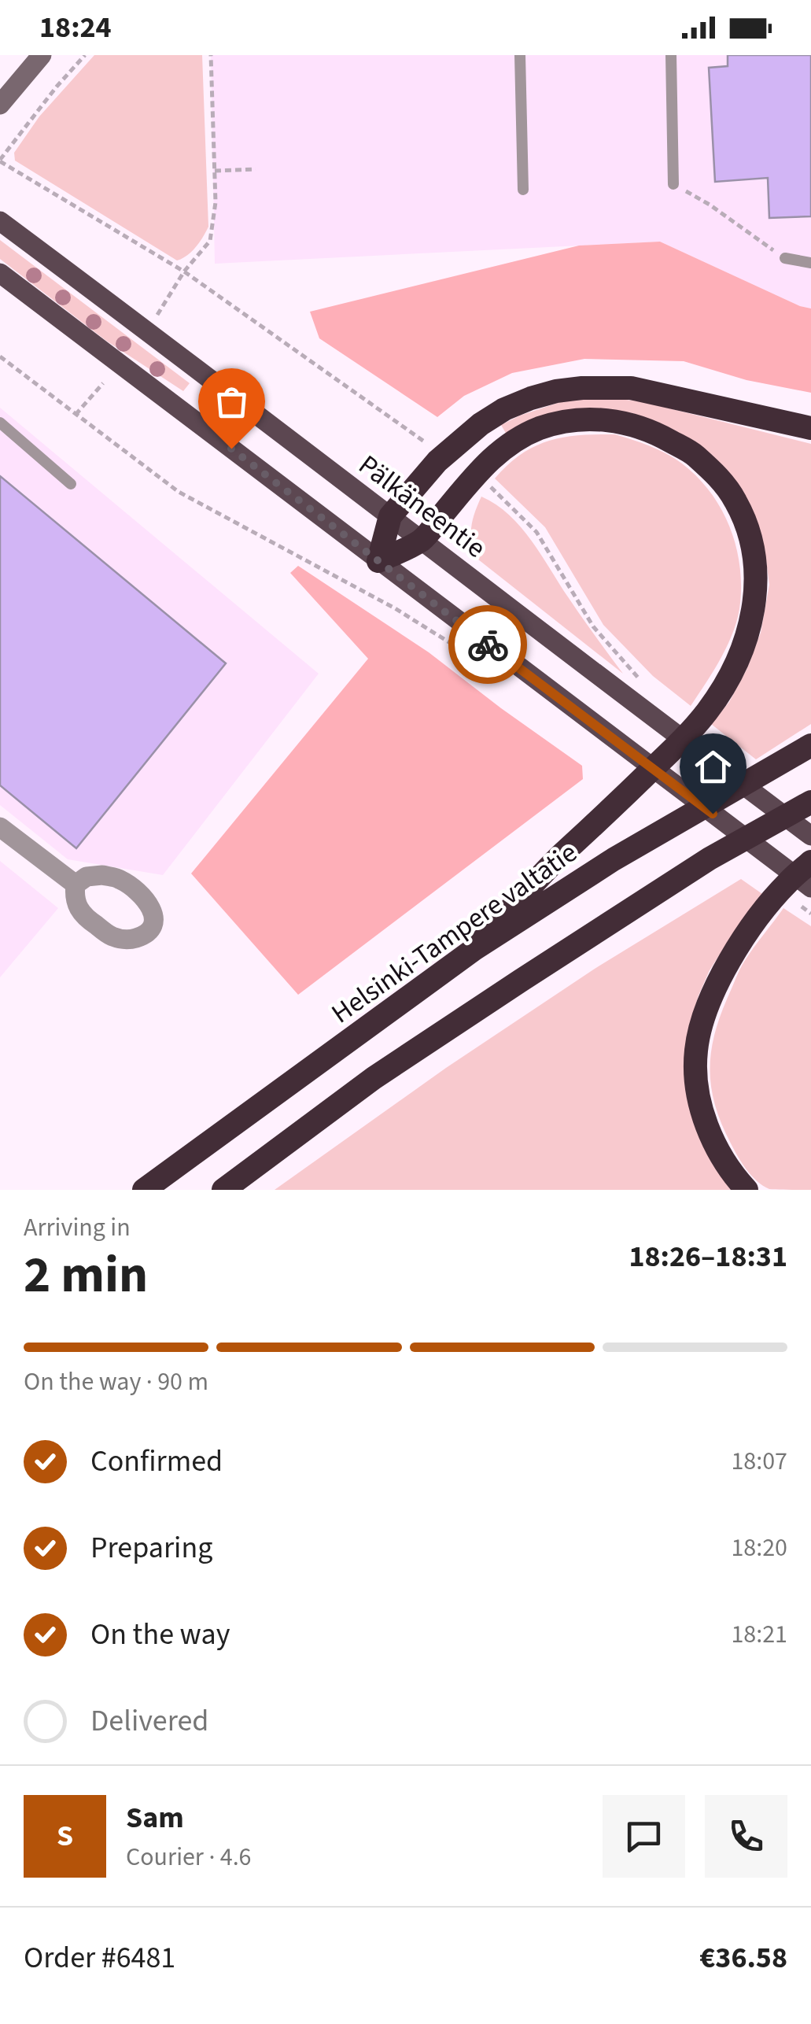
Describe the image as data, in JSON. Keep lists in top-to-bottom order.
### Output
{
  "streets": {
    "highway": ["Helsinki-Tampere valtatie"],
    "main road": ["Pälkäneentie"]
  },
  "page": {
    "status": "18:24",
    "heading": ["2 min", "Arriving in", "18:26–18:31"],
    "panel": [
      "Sam",
      "Courier · 4.6",
      "Order #6481",
      "€36.58"
    ],
    "bar": "On the way · 90 m",
    "list": [
      ["Confirmed", "18:07"],
      ["Preparing", "18:20"],
      ["On the way", "18:21"],
      "Delivered"
    ],
    "round": "S"
  }
}
